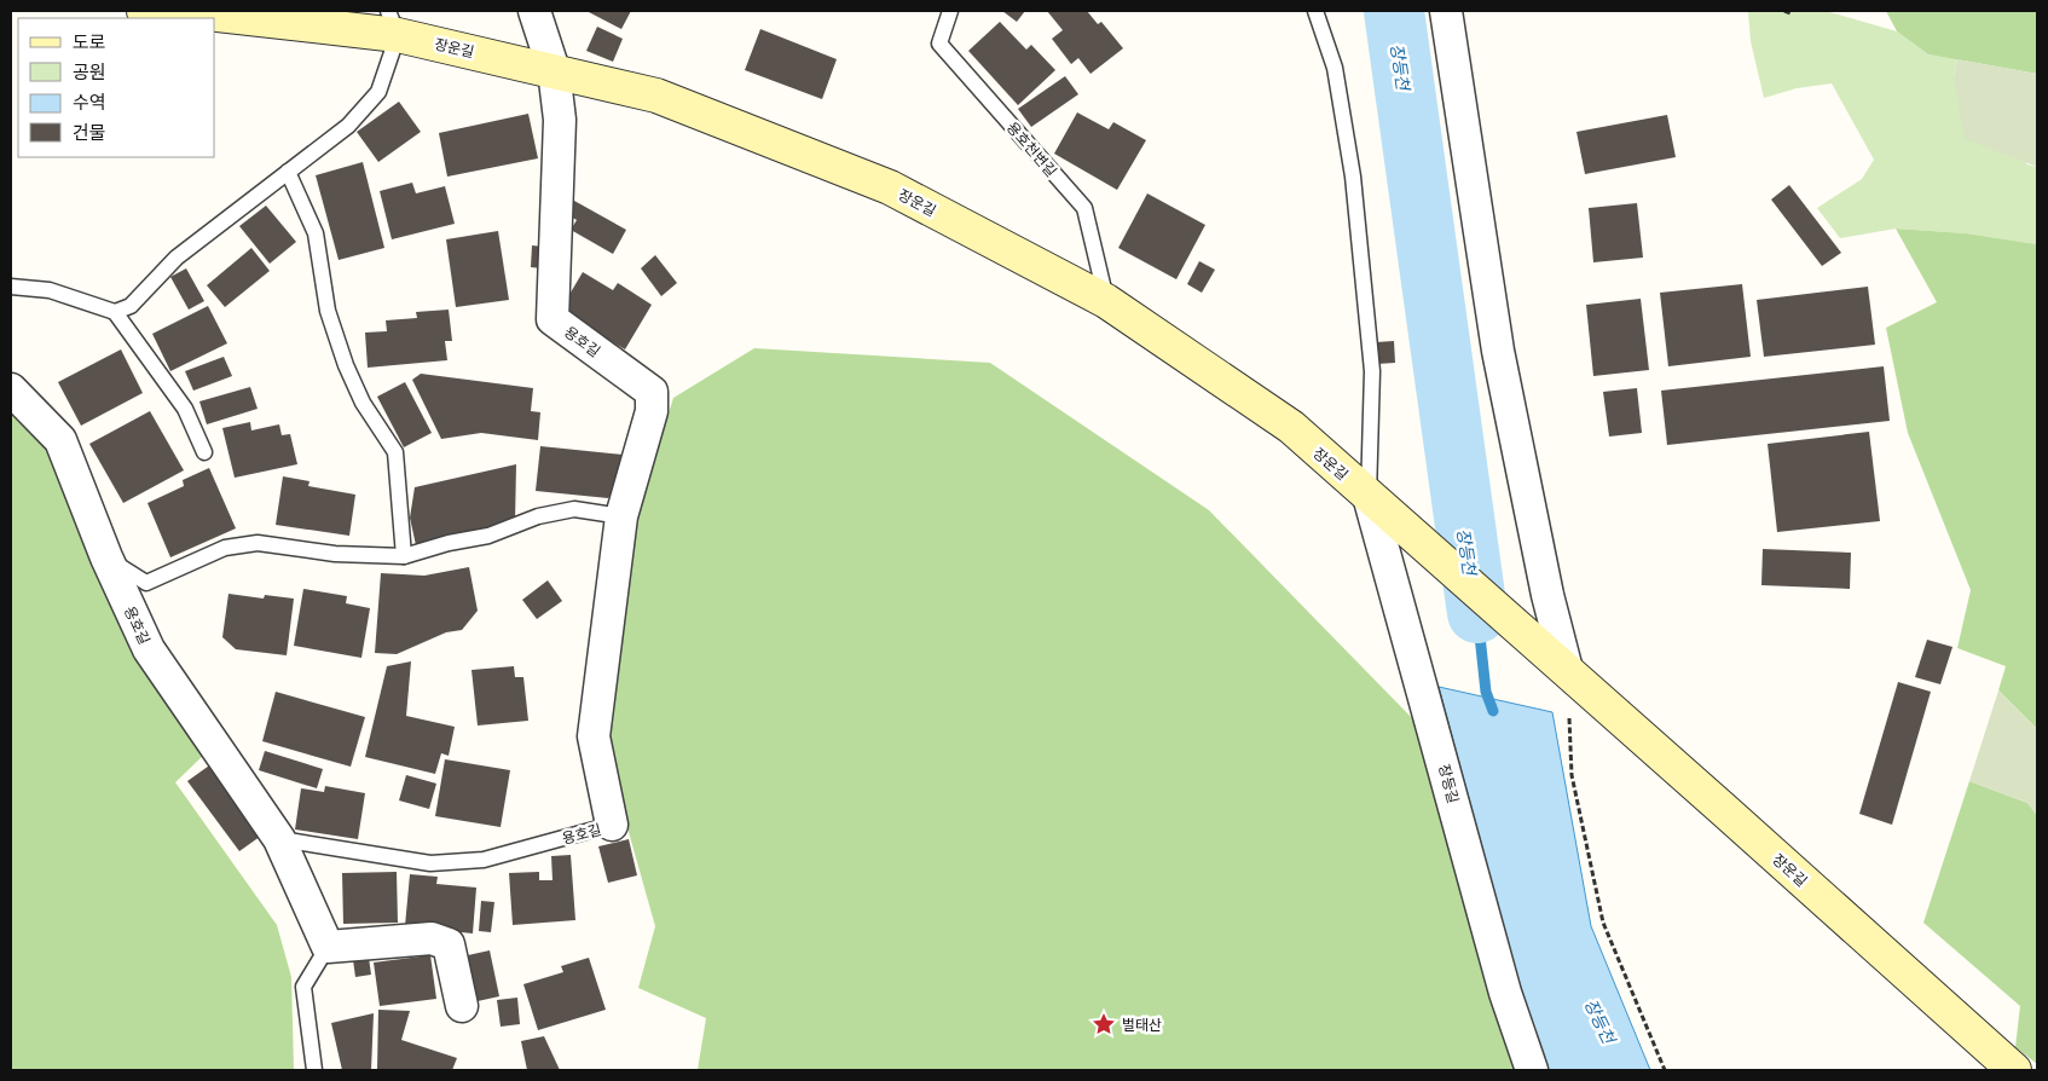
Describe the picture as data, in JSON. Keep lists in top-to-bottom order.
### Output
{
  "streets": {
    "street": ["장운길", "용호길", "장등길"],
    "lane": ["용호천변길"]
  },
  "crossings": [
    ["장운길", "용호천변길"],
    ["장운길", "용호길"],
    ["장운길", "장등길"]
  ],
  "water": ["장등천"],
  "places": {
    "place": ["벌태산"]
  },
  "legend": [
    "도로",
    "공원",
    "수역",
    "건물"
  ]
}
